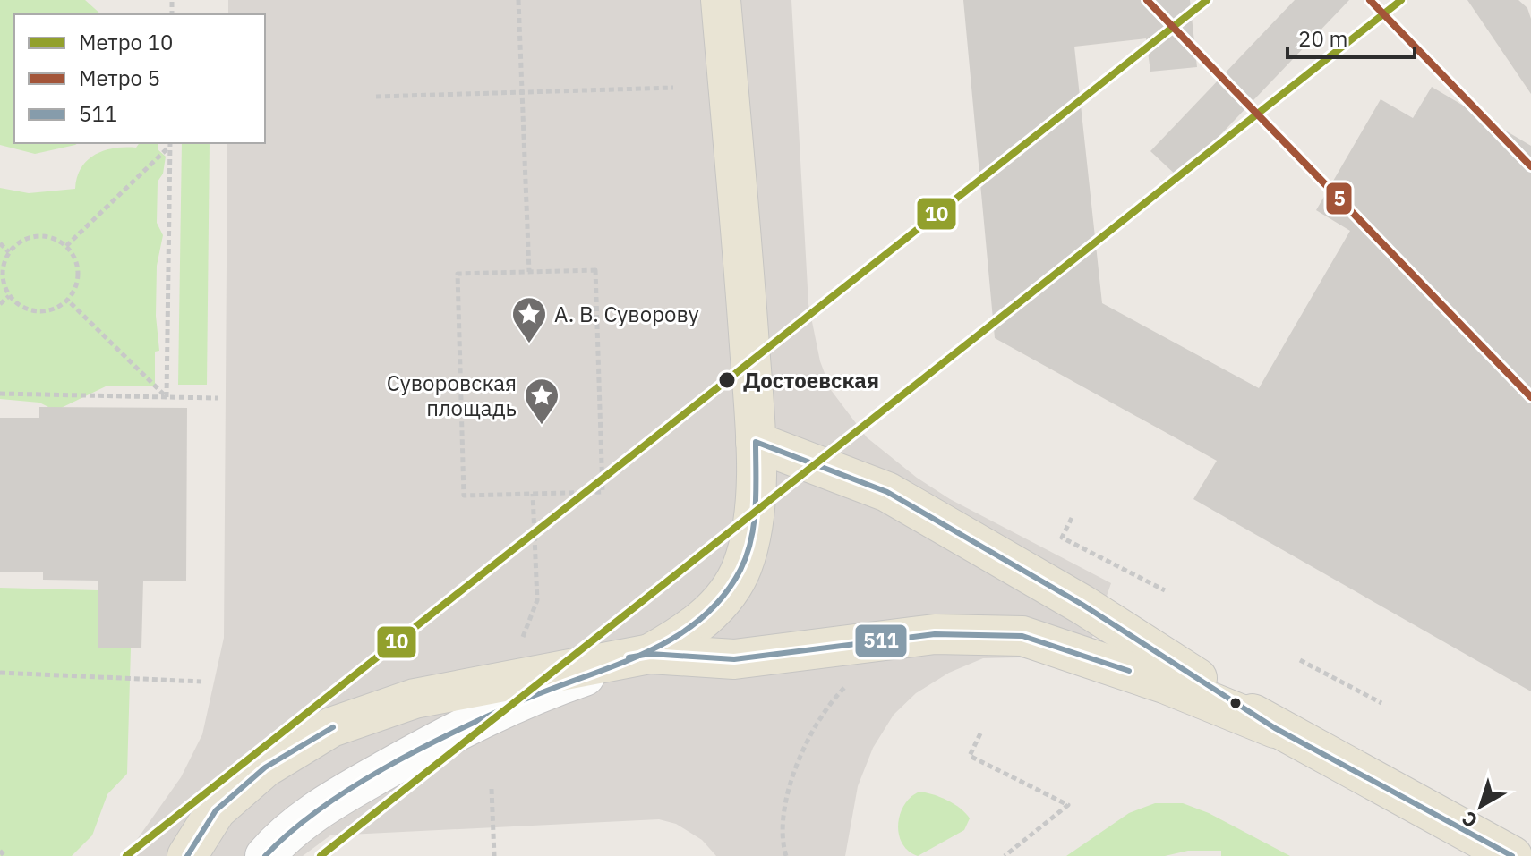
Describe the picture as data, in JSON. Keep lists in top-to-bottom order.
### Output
{
  "places": {
    "place": ["А. В. Суворову", "Суворовская площадь"],
    "other": ["Достоевская"]
  },
  "lines": ["metro line 10", "metro line 5", "transit line 511"],
  "legend": ["Метро 10", "Метро 5", "511"],
  "scale_bar": "20 m",
  "north": "bottom left"
}
